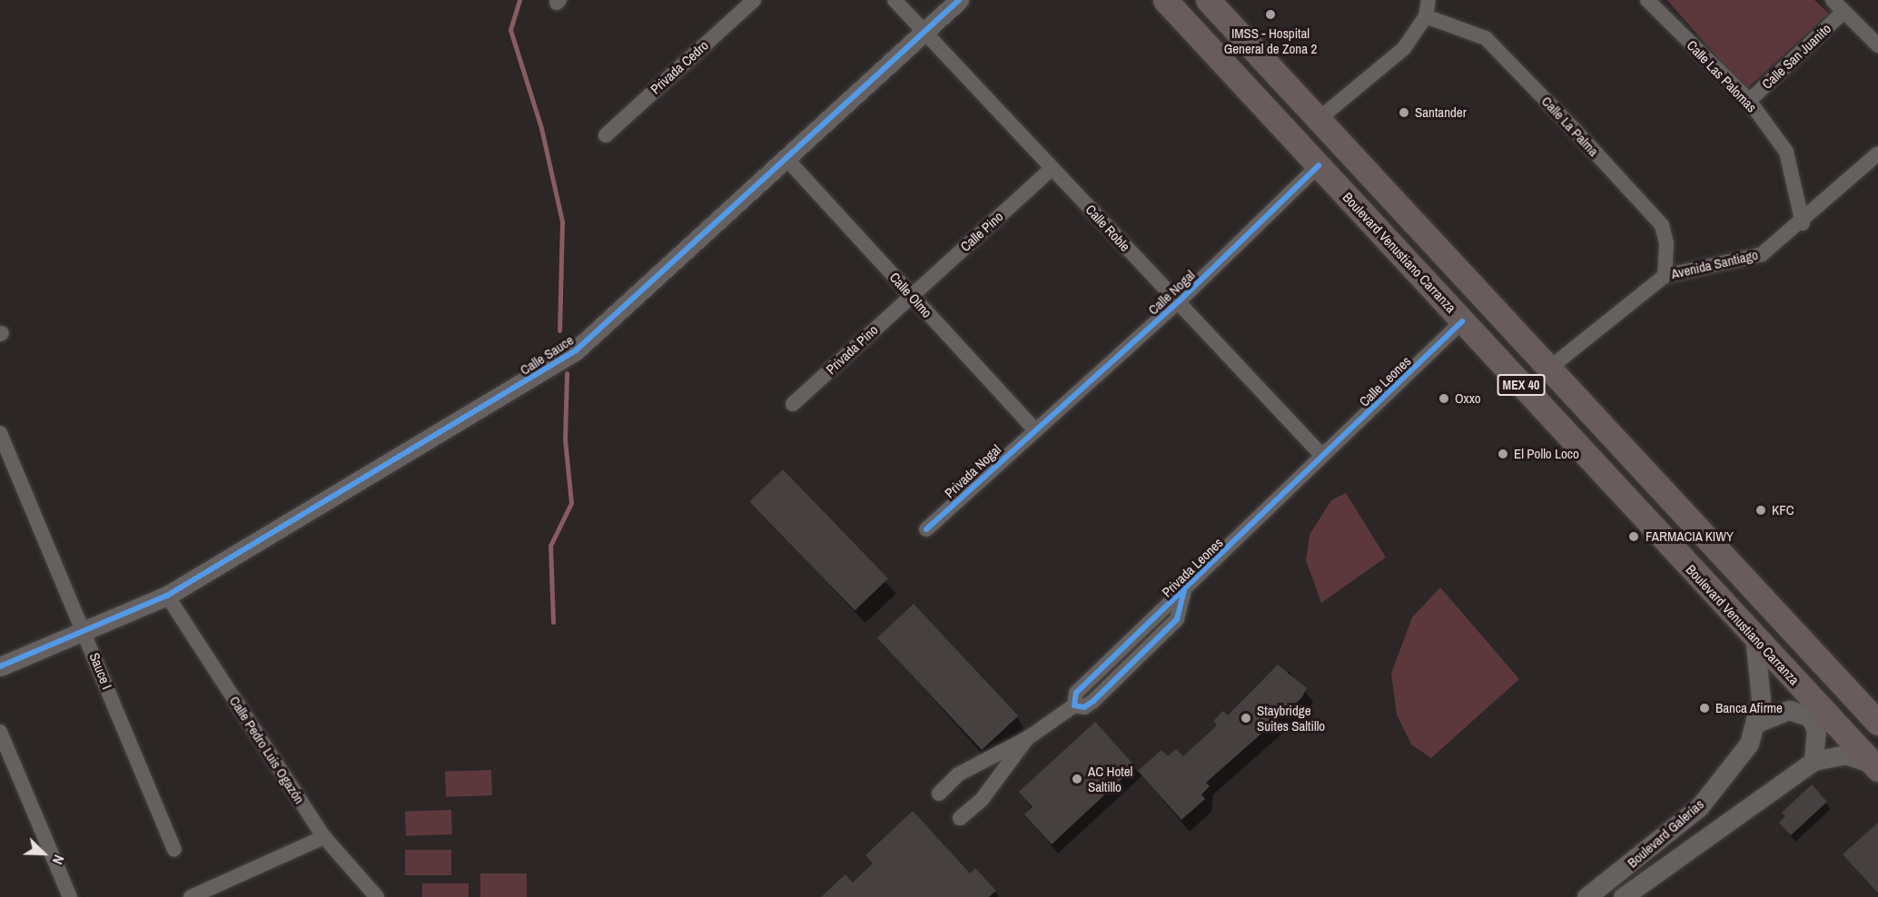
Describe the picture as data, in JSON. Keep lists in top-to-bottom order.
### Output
{
  "streets": {
    "main road": ["Boulevard Venustiano Carranza", "MEX 40"],
    "street": [
      "Calle San Juanito",
      "Privada Cedro",
      "Calle Las Palomas",
      "Calle La Palma",
      "Calle Roble",
      "Calle Pino",
      "Avenida Santiago",
      "Calle Nogal",
      "Calle Olmo",
      "Privada Pino",
      "Calle Sauce",
      "Calle Leones",
      "Privada Nogal",
      "Privada Leones",
      "Sauce I",
      "Calle Pedro Luis Ogazón",
      "Boulevard Galerías"
    ]
  },
  "crossings": [
    ["Calle San Juanito", "Calle Las Palomas"],
    ["Calle Las Palomas", "Avenida Santiago"],
    ["Calle La Palma", "Avenida Santiago"],
    ["Calle Roble", "Calle Pino"],
    ["Calle Roble", "Calle Nogal"],
    ["Calle Roble", "Calle Sauce"],
    ["Calle Roble", "Calle Leones"],
    ["Calle Roble", "Privada Leones"],
    ["Calle Pino", "Calle Olmo"],
    ["Calle Pino", "Privada Pino"],
    ["Boulevard Venustiano Carranza", "Avenida Santiago"],
    ["Boulevard Venustiano Carranza", "Calle Nogal"],
    ["Boulevard Venustiano Carranza", "Calle Leones"],
    ["Boulevard Venustiano Carranza", "Boulevard Galerías"],
    ["Calle Nogal", "Calle Olmo"],
    ["Calle Nogal", "Privada Nogal"],
    ["Calle Olmo", "Privada Pino"],
    ["Calle Olmo", "Calle Sauce"],
    ["Calle Olmo", "Privada Nogal"],
    ["Calle Sauce", "Sauce I"],
    ["Calle Sauce", "Calle Pedro Luis Ogazón"],
    ["Calle Leones", "Privada Leones"]
  ],
  "places": [
    "IMSS - Hospital General de Zona 2",
    "Santander",
    "Oxxo",
    "El Pollo Loco",
    "KFC",
    "FARMACIA KIWY",
    "Banca Afirme",
    "Staybridge Suites Saltillo",
    "AC Hotel Saltillo"
  ],
  "north": "bottom right"
}
